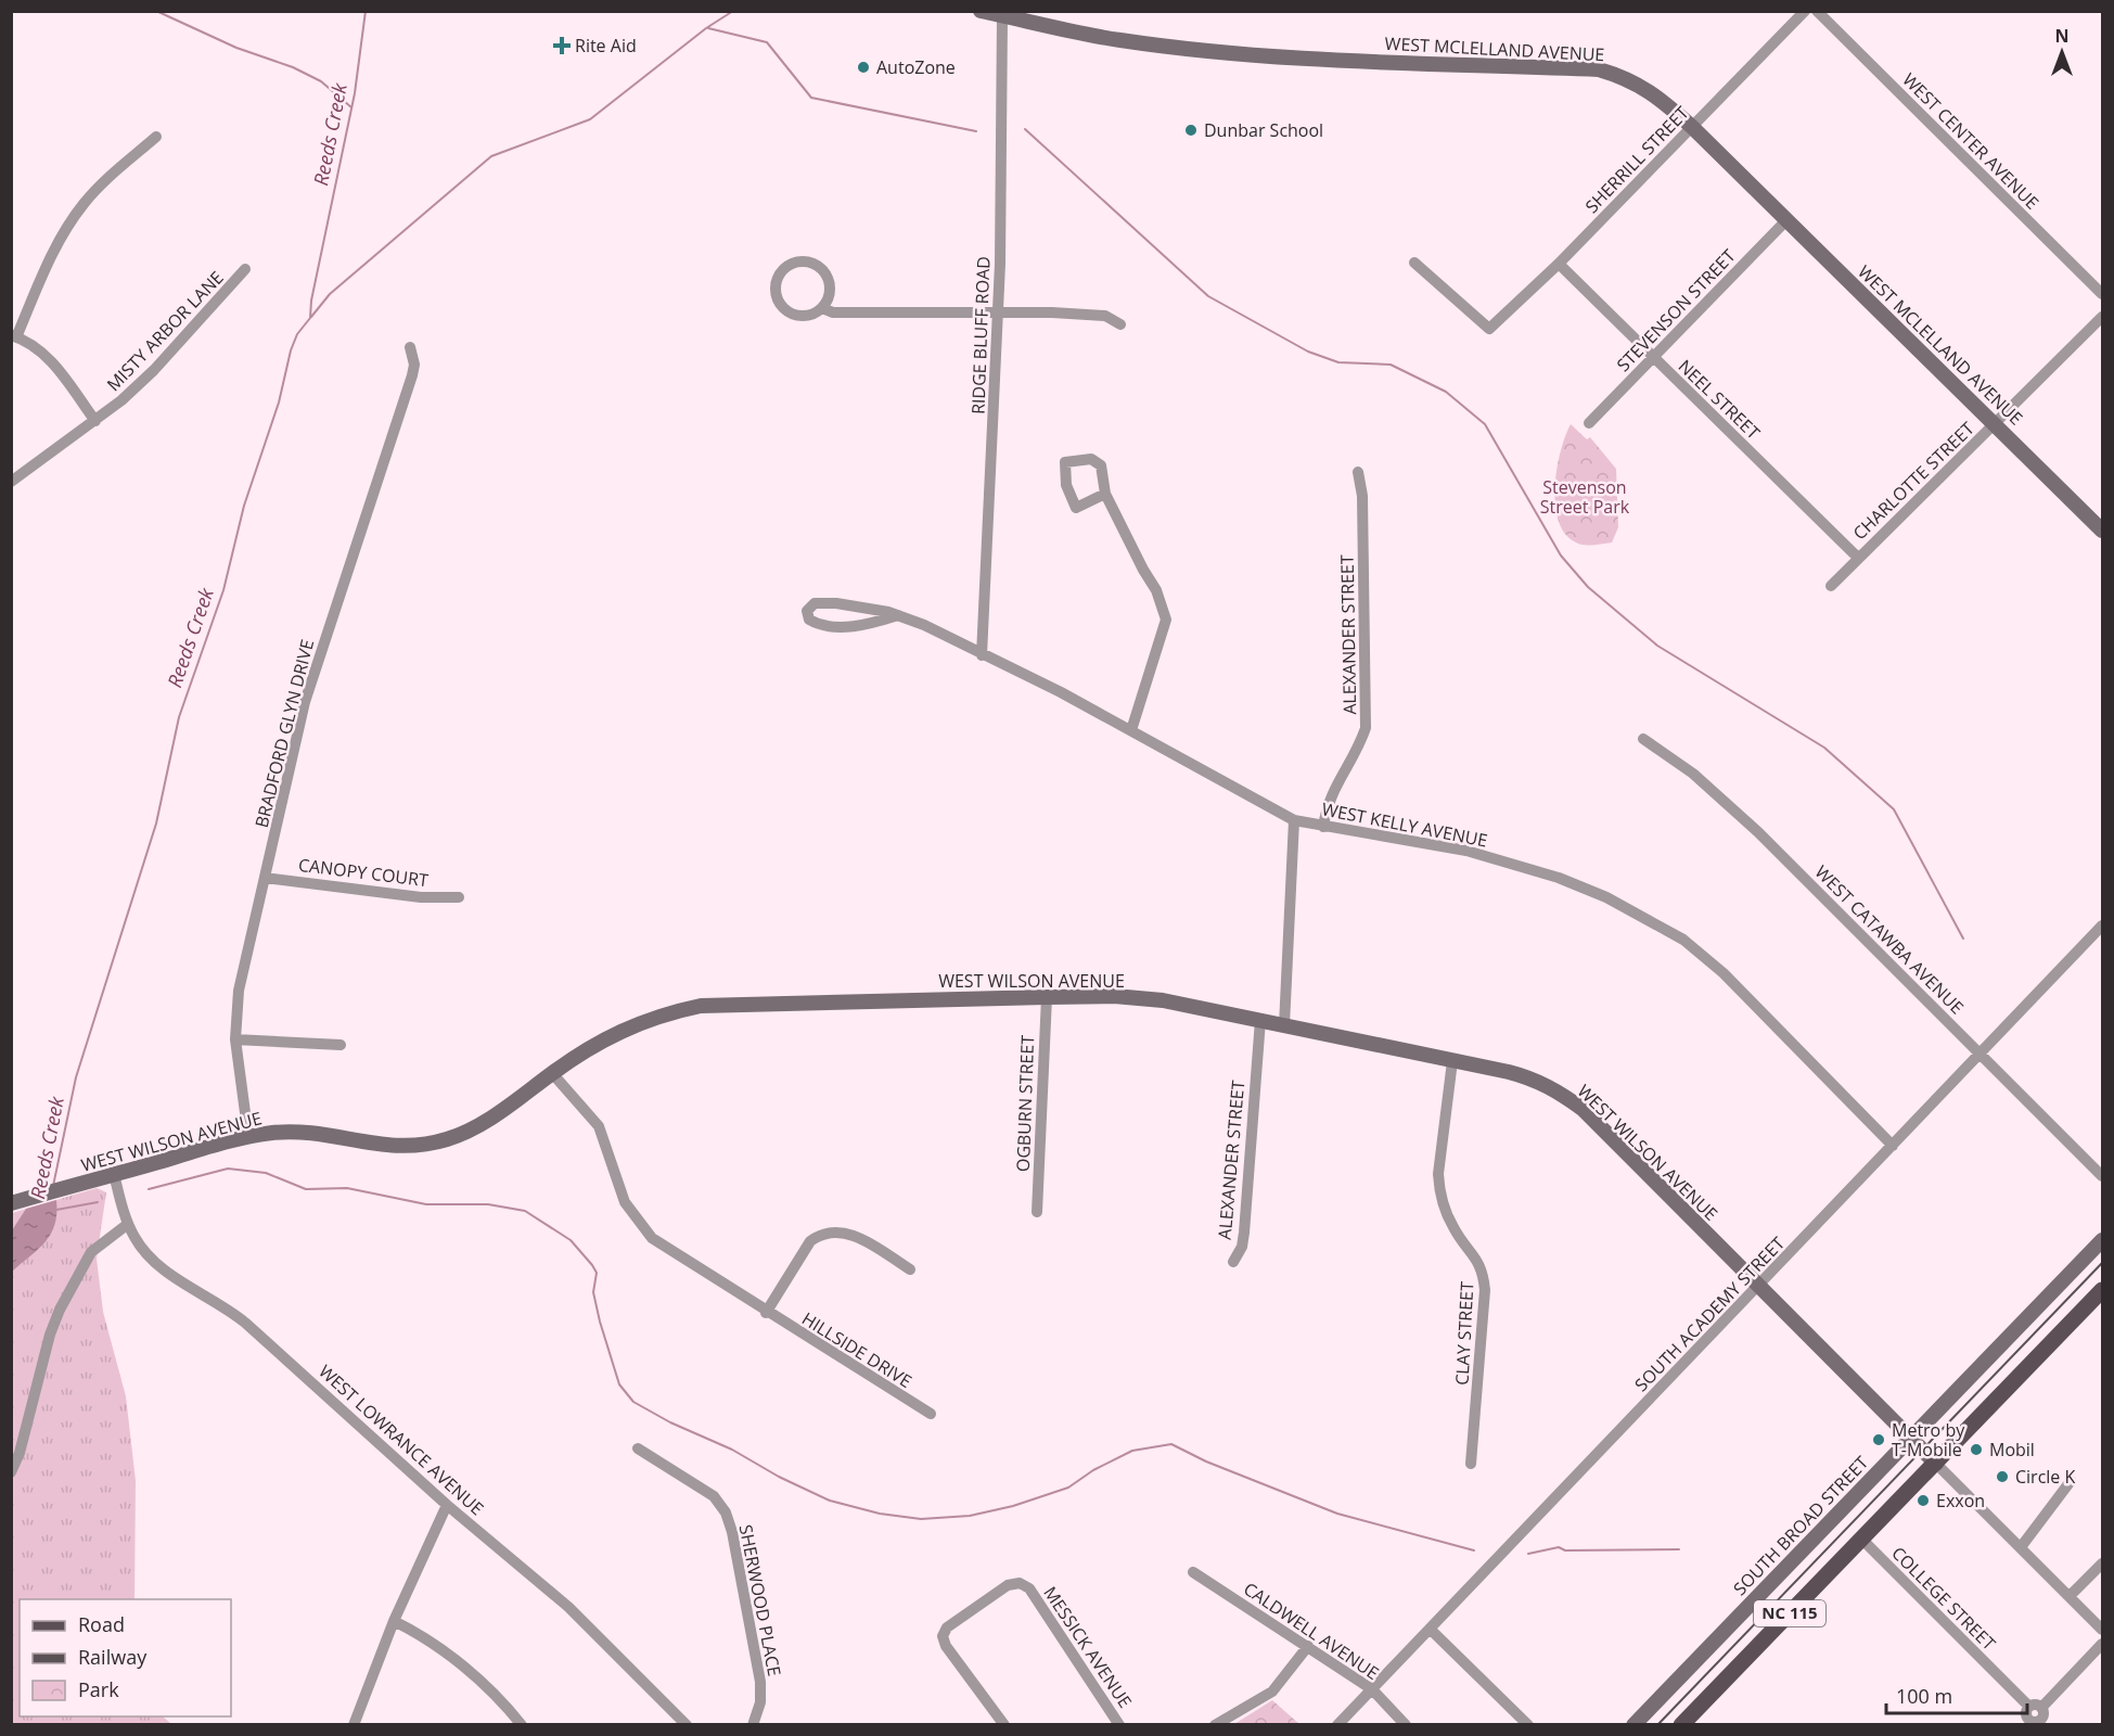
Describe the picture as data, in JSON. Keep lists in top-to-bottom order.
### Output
{
  "streets": {
    "main road": ["NC 115"],
    "street": [
      "WEST MCLELLAND AVENUE",
      "WEST CENTER AVENUE",
      "SHERRILL STREET",
      "STEVENSON STREET",
      "MISTY ARBOR LANE",
      "RIDGE BLUFF ROAD",
      "NEEL STREET",
      "CHARLOTTE STREET",
      "ALEXANDER STREET",
      "BRADFORD GLYN DRIVE",
      "WEST KELLY AVENUE",
      "CANOPY COURT",
      "WEST CATAWBA AVENUE",
      "WEST WILSON AVENUE",
      "OGBURN STREET",
      "SOUTH ACADEMY STREET",
      "CLAY STREET",
      "HILLSIDE DRIVE",
      "WEST LOWRANCE AVENUE",
      "SOUTH BROAD STREET",
      "COLLEGE STREET",
      "SHERWOOD PLACE",
      "CALDWELL AVENUE",
      "MESSICK AVENUE"
    ]
  },
  "crossings": [
    ["WEST MCLELLAND AVENUE", "SHERRILL STREET"],
    ["WEST MCLELLAND AVENUE", "STEVENSON STREET"],
    ["WEST MCLELLAND AVENUE", "RIDGE BLUFF ROAD"],
    ["WEST MCLELLAND AVENUE", "CHARLOTTE STREET"],
    ["SHERRILL STREET", "NEEL STREET"],
    ["STEVENSON STREET", "NEEL STREET"],
    ["RIDGE BLUFF ROAD", "WEST KELLY AVENUE"],
    ["NEEL STREET", "CHARLOTTE STREET"],
    ["ALEXANDER STREET", "WEST KELLY AVENUE"],
    ["ALEXANDER STREET", "WEST WILSON AVENUE"],
    ["BRADFORD GLYN DRIVE", "CANOPY COURT"],
    ["BRADFORD GLYN DRIVE", "WEST WILSON AVENUE"],
    ["WEST KELLY AVENUE", "SOUTH ACADEMY STREET"],
    ["WEST CATAWBA AVENUE", "SOUTH ACADEMY STREET"],
    ["WEST WILSON AVENUE", "OGBURN STREET"],
    ["WEST WILSON AVENUE", "SOUTH ACADEMY STREET"],
    ["WEST WILSON AVENUE", "CLAY STREET"],
    ["WEST WILSON AVENUE", "HILLSIDE DRIVE"],
    ["WEST WILSON AVENUE", "WEST LOWRANCE AVENUE"],
    ["WEST WILSON AVENUE", "SOUTH BROAD STREET"],
    ["WEST WILSON AVENUE", "NC 115"],
    ["SOUTH ACADEMY STREET", "CALDWELL AVENUE"],
    ["COLLEGE STREET", "NC 115"]
  ],
  "water": ["Reeds Creek"],
  "parks": ["Stevenson Street Park"],
  "places": {
    "health": ["Rite Aid"],
    "other": [
      "AutoZone",
      "Dunbar School",
      "Metro by T-Mobile",
      "Mobil",
      "Circle K",
      "Exxon"
    ]
  },
  "legend": ["Road", "Railway", "Park"],
  "scale_bar": "100 m",
  "north": "top"
}
